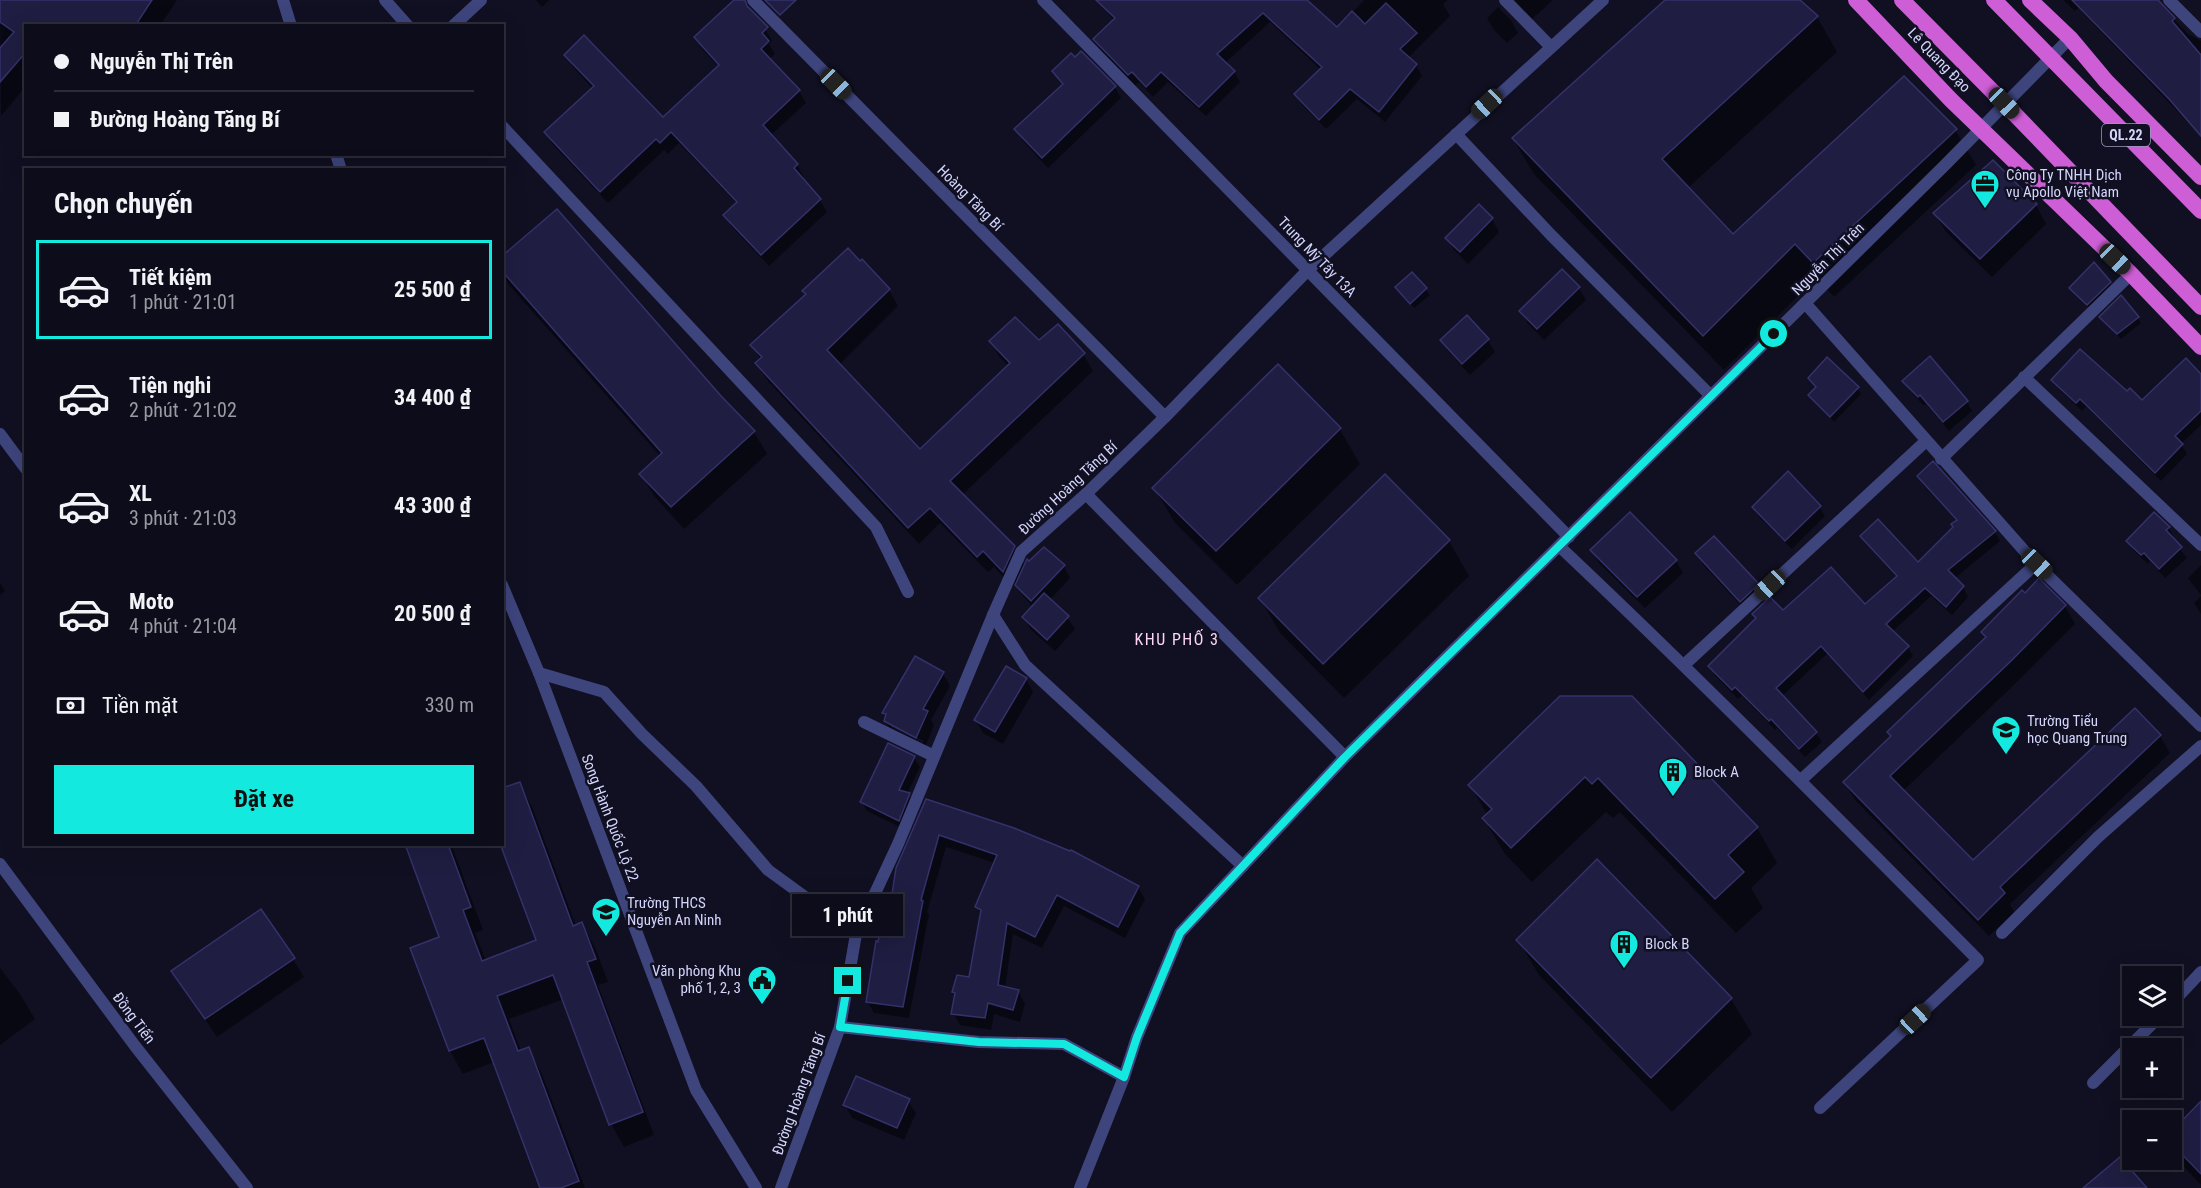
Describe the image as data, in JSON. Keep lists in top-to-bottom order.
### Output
{
  "streets": {
    "highway": ["Lê Quang Đạo", "QL.22"],
    "street": [
      "Hoàng Tăng Bí",
      "Trung Mỹ Tây 13A",
      "Nguyễn Thị Trên",
      "Đường Hoàng Tăng Bí",
      "Song Hành Quốc Lộ 22",
      "Đồng Tiến"
    ]
  },
  "crossings": [
    ["Lê Quang Đạo", "Nguyễn Thị Trên"],
    ["QL.22", "Nguyễn Thị Trên"],
    ["Hoàng Tăng Bí", "Đường Hoàng Tăng Bí"],
    ["Trung Mỹ Tây 13A", "Nguyễn Thị Trên"],
    ["Trung Mỹ Tây 13A", "Đường Hoàng Tăng Bí"]
  ],
  "districts": ["KHU PHỐ 3"],
  "places": {
    "office": ["Công Ty TNHH Dịch vụ Apollo Việt Nam"],
    "school or university": ["Trường Tiểu học Quang Trung", "Trường THCS Nguyễn An Ninh"],
    "building": ["Block A", "Block B"],
    "public building": ["Văn phòng Khu phố 1, 2, 3"]
  },
  "page": {
    "banner": ["Nguyễn Thị Trên", "Đường Hoàng Tăng Bí"],
    "heading": "Chọn chuyến",
    "list": [
      {
        "name": "Tiết kiệm",
        "note": "1 phút · 21:01",
        "value": "25 500 ₫"
      },
      {
        "name": "Tiện nghi",
        "note": "2 phút · 21:02",
        "value": "34 400 ₫"
      },
      {
        "name": "XL",
        "note": "3 phút · 21:03",
        "value": "43 300 ₫"
      },
      {
        "name": "Moto",
        "note": "4 phút · 21:04",
        "value": "20 500 ₫"
      }
    ],
    "pay": ["Tiền mặt", "330 m"],
    "buttons": "Đặt xe",
    "bubble": "1 phút",
    "map_buttons": ["+", "−"]
  }
}
